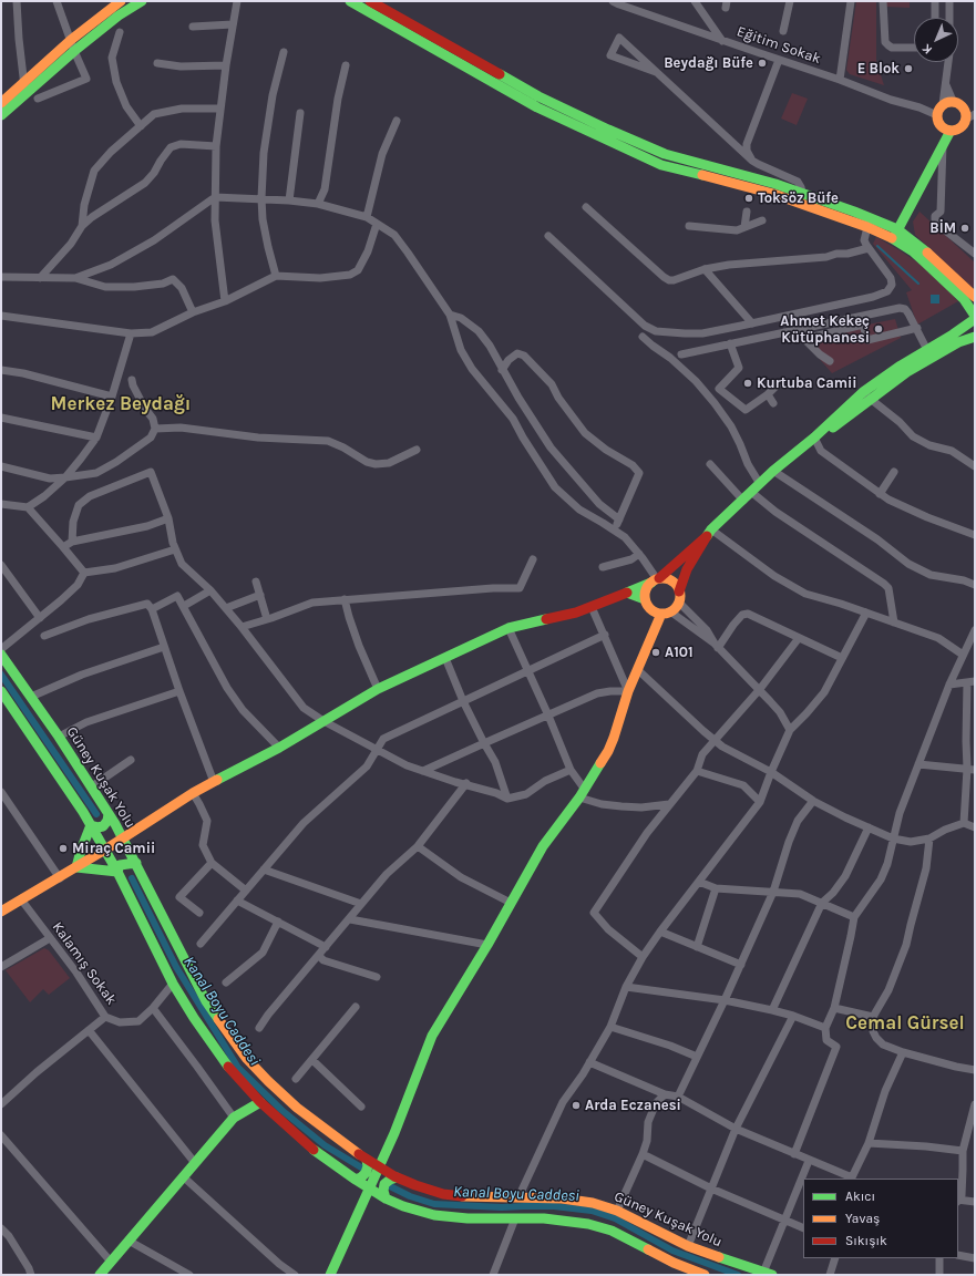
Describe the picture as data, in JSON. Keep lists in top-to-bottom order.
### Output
{
  "streets": {
    "main road": ["Güney Kuşak Yolu"],
    "street": ["Eğitim Sokak", "Kalamış Sokak"]
  },
  "districts": ["Merkez Beydağı", "Cemal Gürsel"],
  "water": ["Kanal Boyu Caddesi"],
  "places": [
    "Beydağı Büfe",
    "E Blok",
    "Toksöz Büfe",
    "BİM",
    "Ahmet Kekeç Kütüphanesi",
    "Kurtuba Camii",
    "A101",
    "Miraç Camii",
    "Arda Eczanesi"
  ],
  "legend": ["Akıcı", "Yavaş", "Sıkışık"],
  "north": "bottom left"
}
